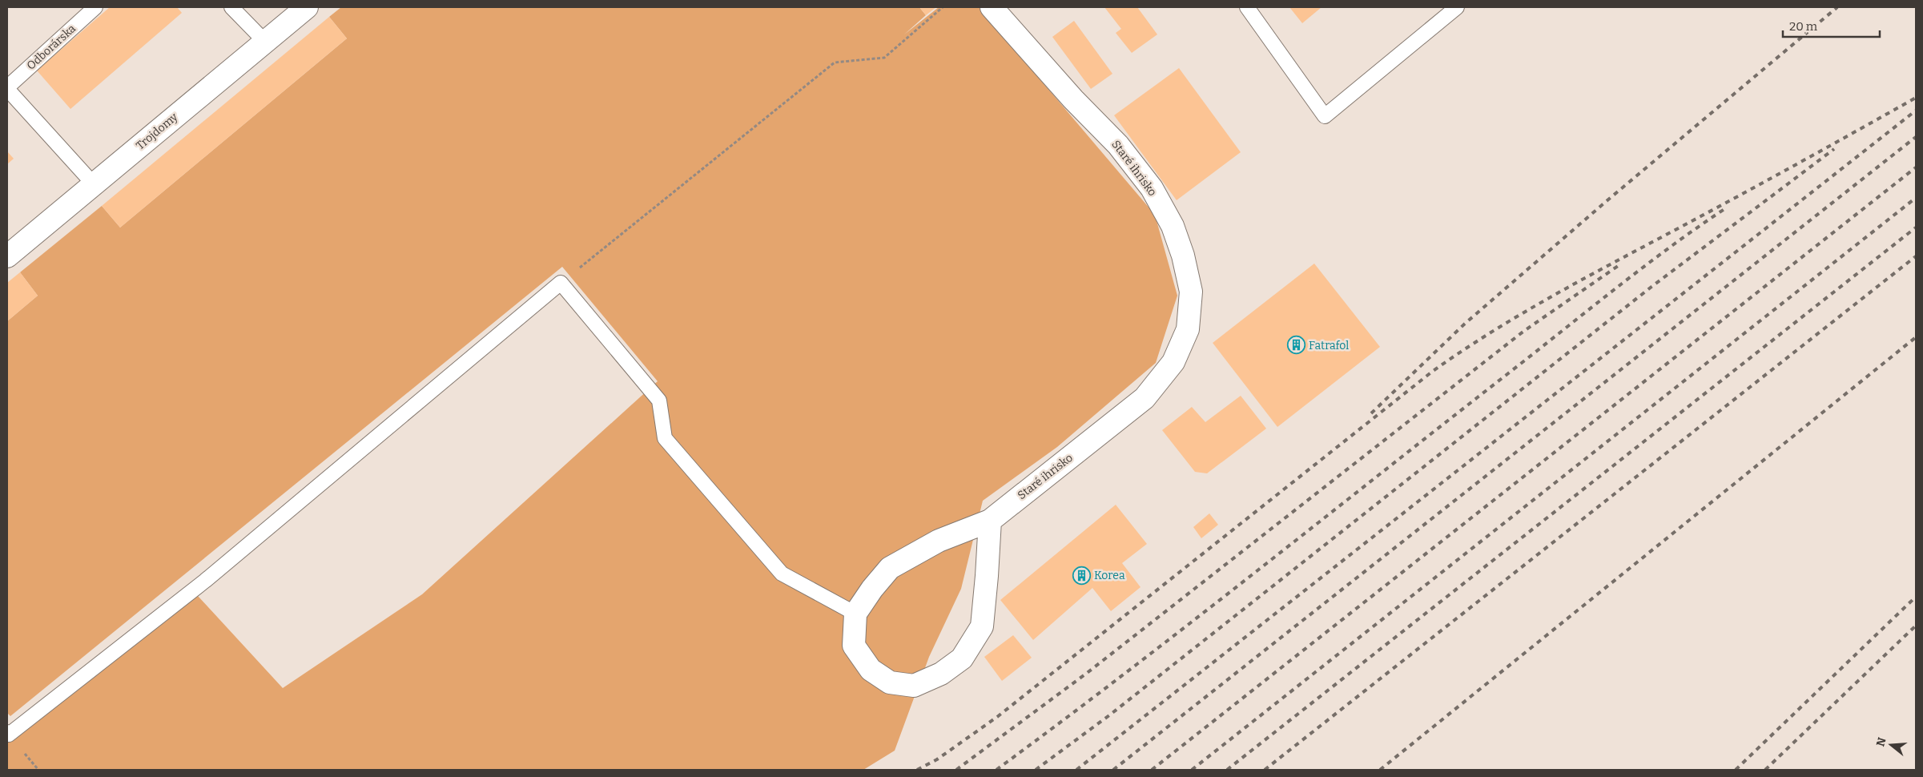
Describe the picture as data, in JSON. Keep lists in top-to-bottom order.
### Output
{
  "streets": {
    "street": ["Trojdomy", "Staré ihrisko"],
    "lane": ["Odborárska"]
  },
  "places": {
    "building": ["Fatrafol", "Korea"]
  },
  "scale_bar": "20 m",
  "north": "left"
}
